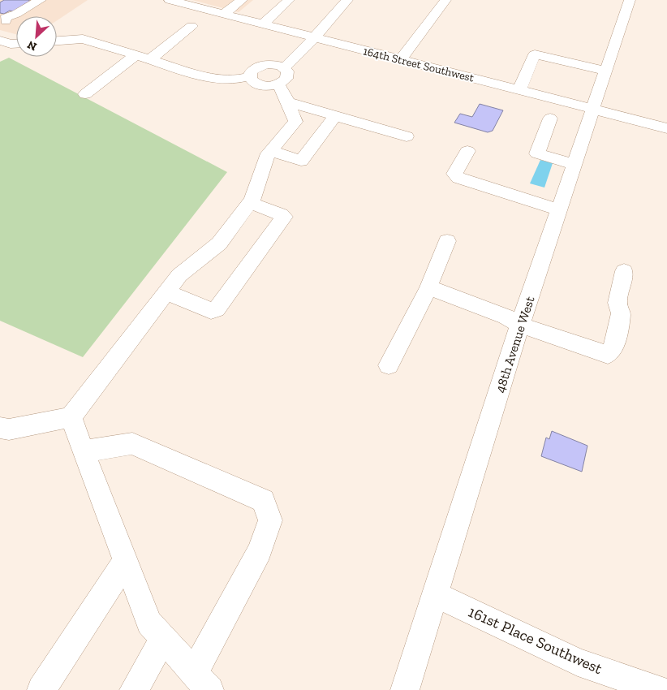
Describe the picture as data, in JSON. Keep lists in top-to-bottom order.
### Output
{
  "streets": {
    "street": ["164th Street Southwest", "48th Avenue West", "161st Place Southwest"]
  },
  "crossings": [
    ["164th Street Southwest", "48th Avenue West"],
    ["48th Avenue West", "161st Place Southwest"]
  ],
  "north": "bottom left"
}
